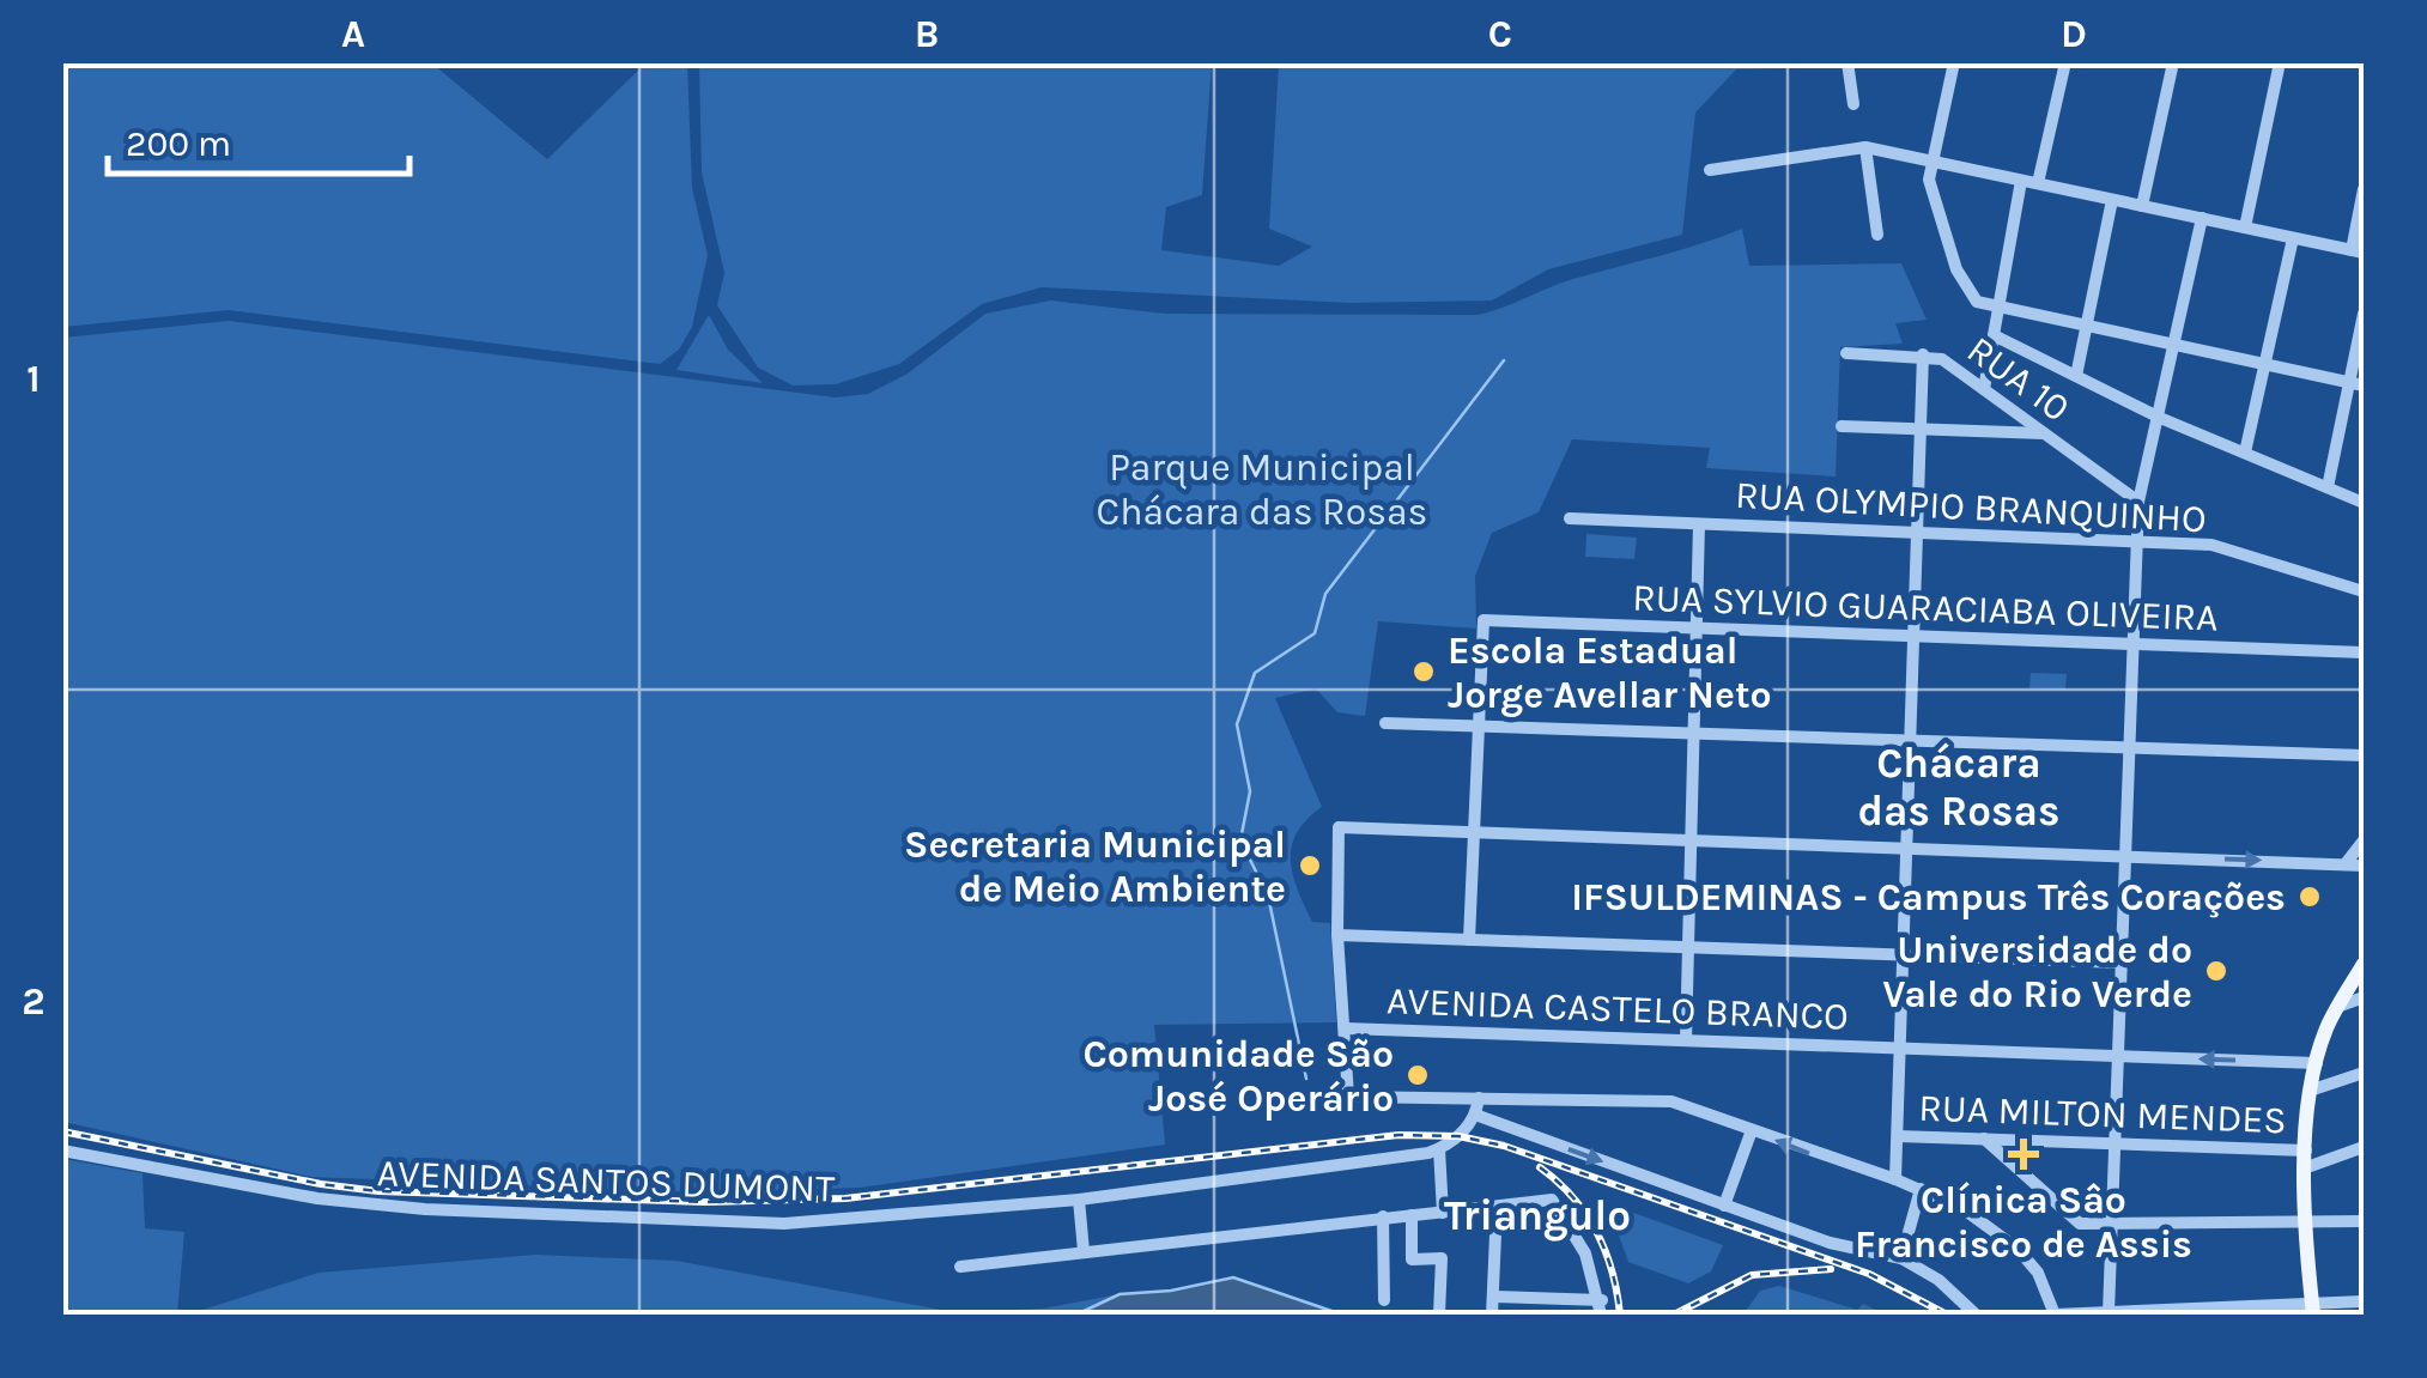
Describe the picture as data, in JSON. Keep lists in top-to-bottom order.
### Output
{
  "streets": {
    "street": [
      "RUA 10",
      "RUA OLYMPIO BRANQUINHO",
      "RUA SYLVIO GUARACIABA OLIVEIRA",
      "AVENIDA CASTELO BRANCO",
      "RUA MILTON MENDES",
      "AVENIDA SANTOS DUMONT"
    ]
  },
  "districts": ["Chácara das Rosas", "Triangulo"],
  "parks": ["Parque Municipal Chácara das Rosas"],
  "places": {
    "other": [
      "Escola Estadual Jorge Avellar Neto",
      "Secretaria Municipal de Meio Ambiente",
      "IFSULDEMINAS - Campus Três Corações",
      "Universidade do Vale do Rio Verde",
      "Comunidade São José Operário"
    ],
    "health": ["Clínica Sâo Francisco de Assis"]
  },
  "scale_bar": "200 m",
  "grid": {
    "columns": [
      "A",
      "B",
      "C",
      "D"
    ],
    "rows": ["1", "2"]
  }
}
